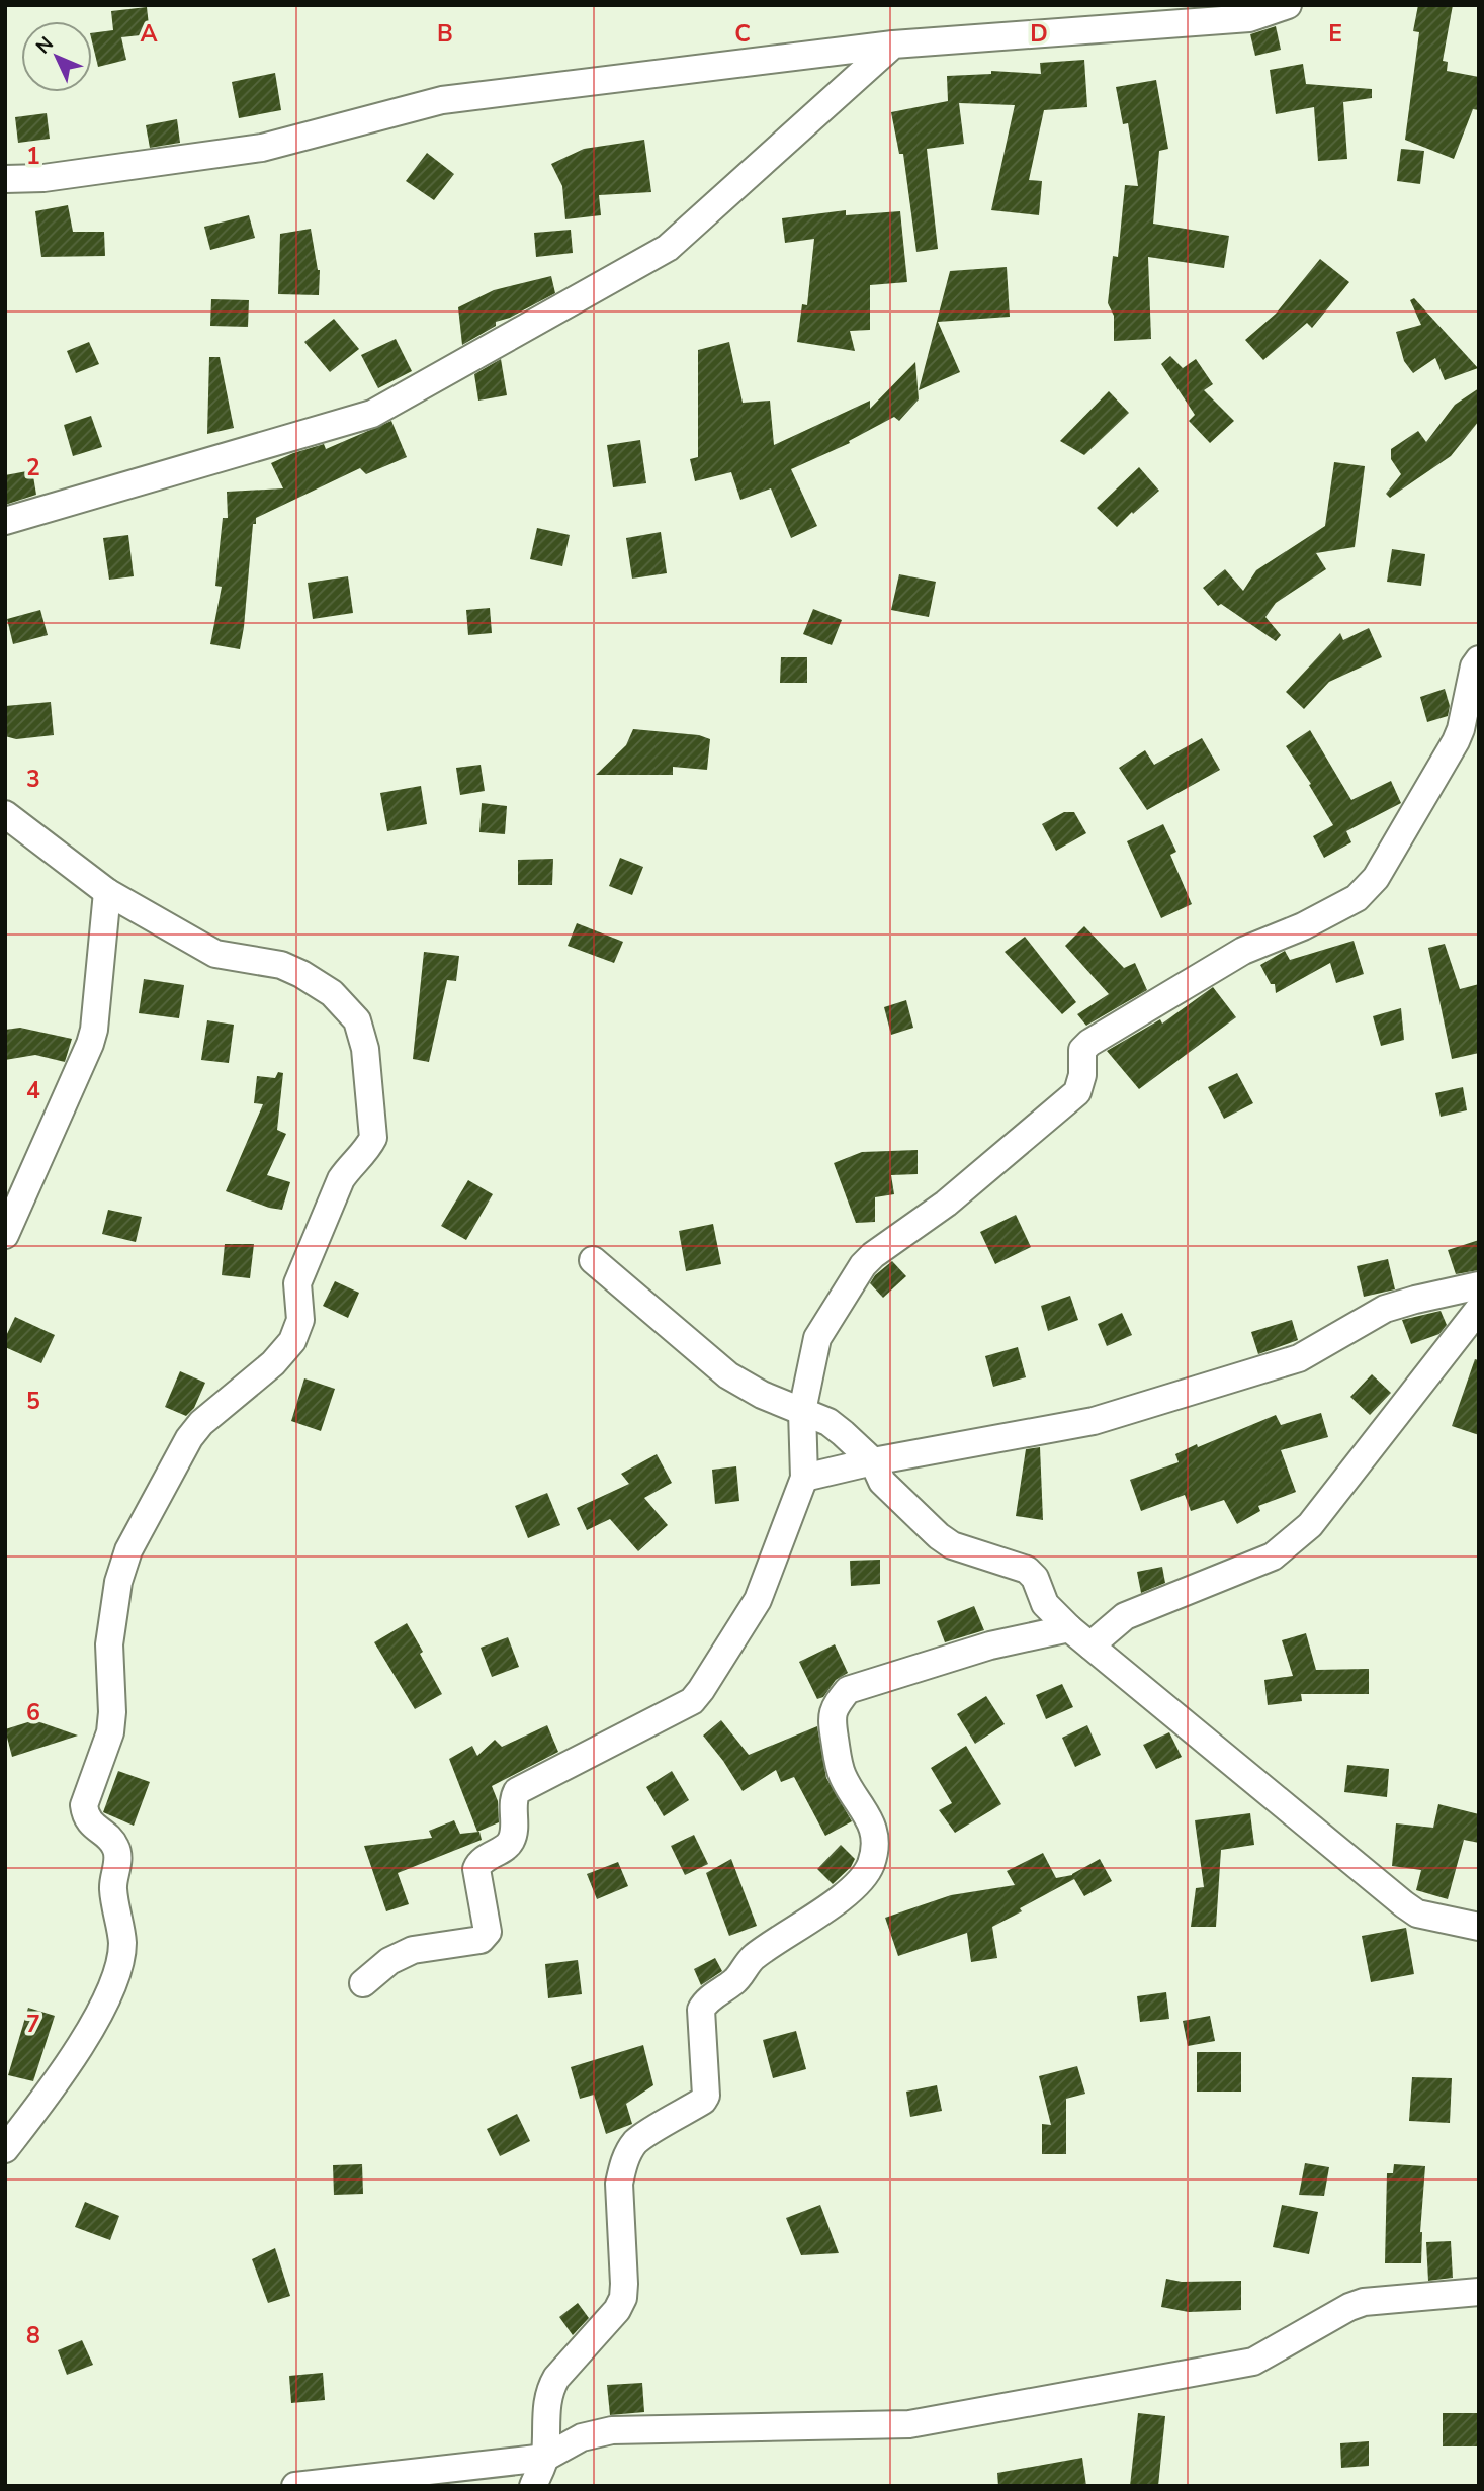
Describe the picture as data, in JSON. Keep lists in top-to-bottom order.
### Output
{
  "north": "top left",
  "grid": {
    "columns": [
      "A",
      "B",
      "C",
      "D",
      "E"
    ],
    "rows": [
      "1",
      "2",
      "3",
      "4",
      "5",
      "6",
      "7",
      "8"
    ]
  }
}
